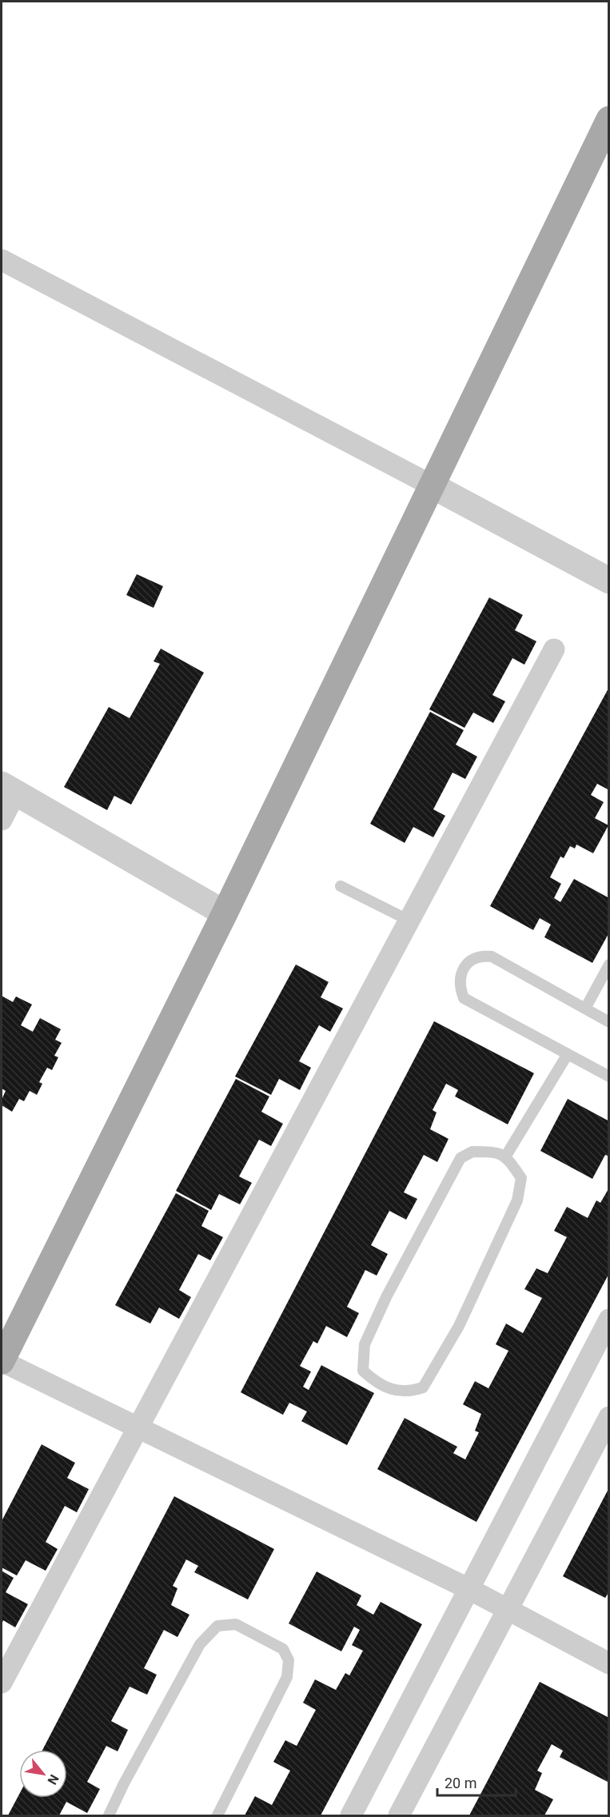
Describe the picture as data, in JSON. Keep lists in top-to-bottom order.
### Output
{
  "scale_bar": "20 m",
  "north": "bottom right"
}
